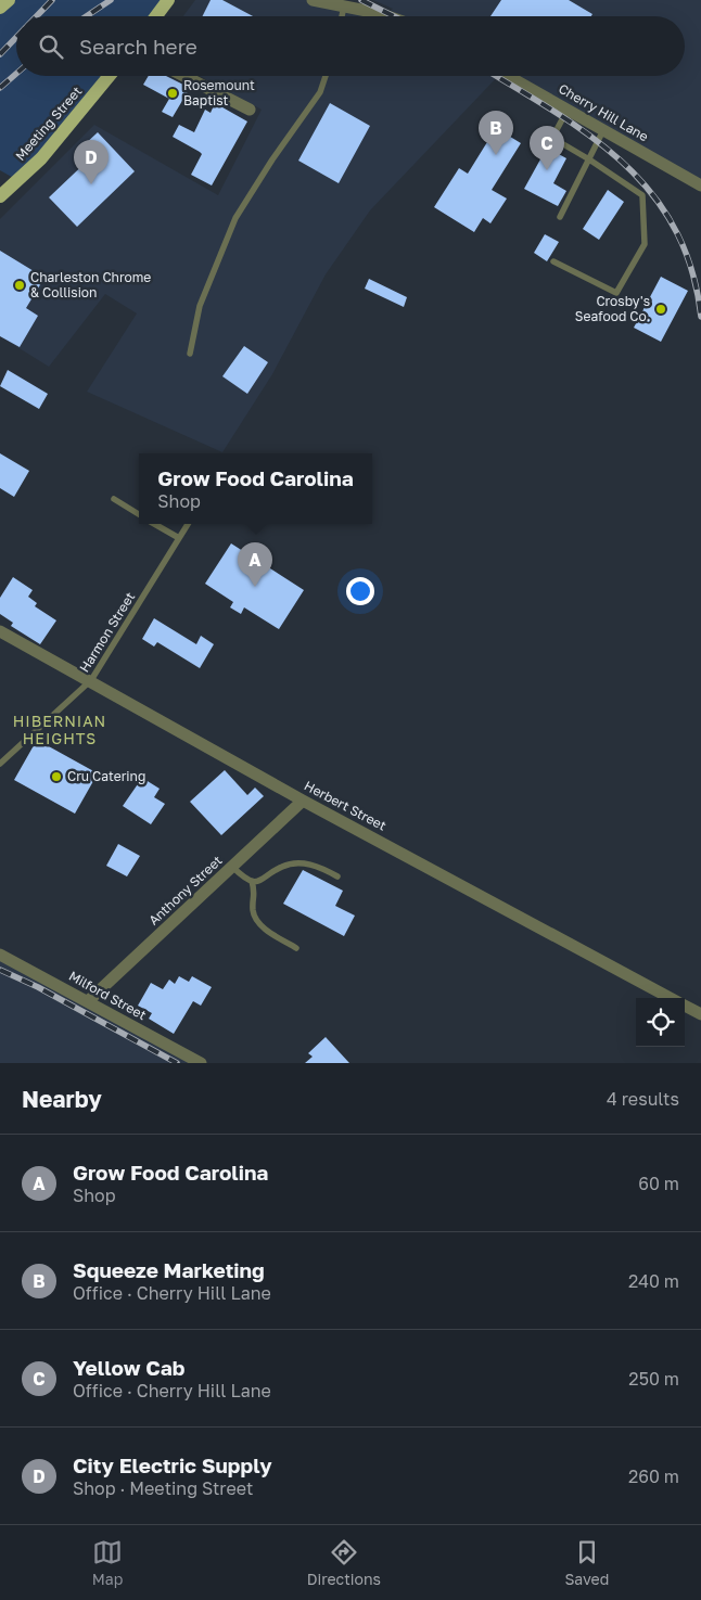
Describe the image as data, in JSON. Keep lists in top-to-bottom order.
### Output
{
  "streets": {
    "main road": ["Meeting Street"],
    "street": [
      "Cherry Hill Lane",
      "Herbert Street",
      "Anthony Street",
      "Milford Street"
    ],
    "lane": ["Harmon Street"]
  },
  "crossings": [
    ["Harmon Street", "Herbert Street"],
    ["Herbert Street", "Anthony Street"],
    ["Anthony Street", "Milford Street"]
  ],
  "districts": ["HIBERNIAN HEIGHTS"],
  "places": [
    "Rosemount Baptist",
    "Charleston Chrome & Collision",
    "Crosby's Seafood Co.",
    "Cru Catering"
  ],
  "page": {
    "search": "Search here",
    "pins": [
      "B",
      "C",
      "D",
      "A"
    ],
    "popup": ["Grow Food Carolina", "Shop"],
    "heading": ["Nearby", "4 results"],
    "list": [
      {
        "mark": "A",
        "name": "Grow Food Carolina",
        "note": "Shop",
        "value": "60 m"
      },
      {
        "mark": "B",
        "name": "Squeeze Marketing",
        "note": "Office · Cherry Hill Lane",
        "value": "240 m"
      },
      {
        "mark": "C",
        "name": "Yellow Cab",
        "note": "Office · Cherry Hill Lane",
        "value": "250 m"
      },
      {
        "mark": "D",
        "name": "City Electric Supply",
        "note": "Shop · Meeting Street",
        "value": "260 m"
      }
    ],
    "nav": ["Map", "Directions", "Saved"]
  }
}
